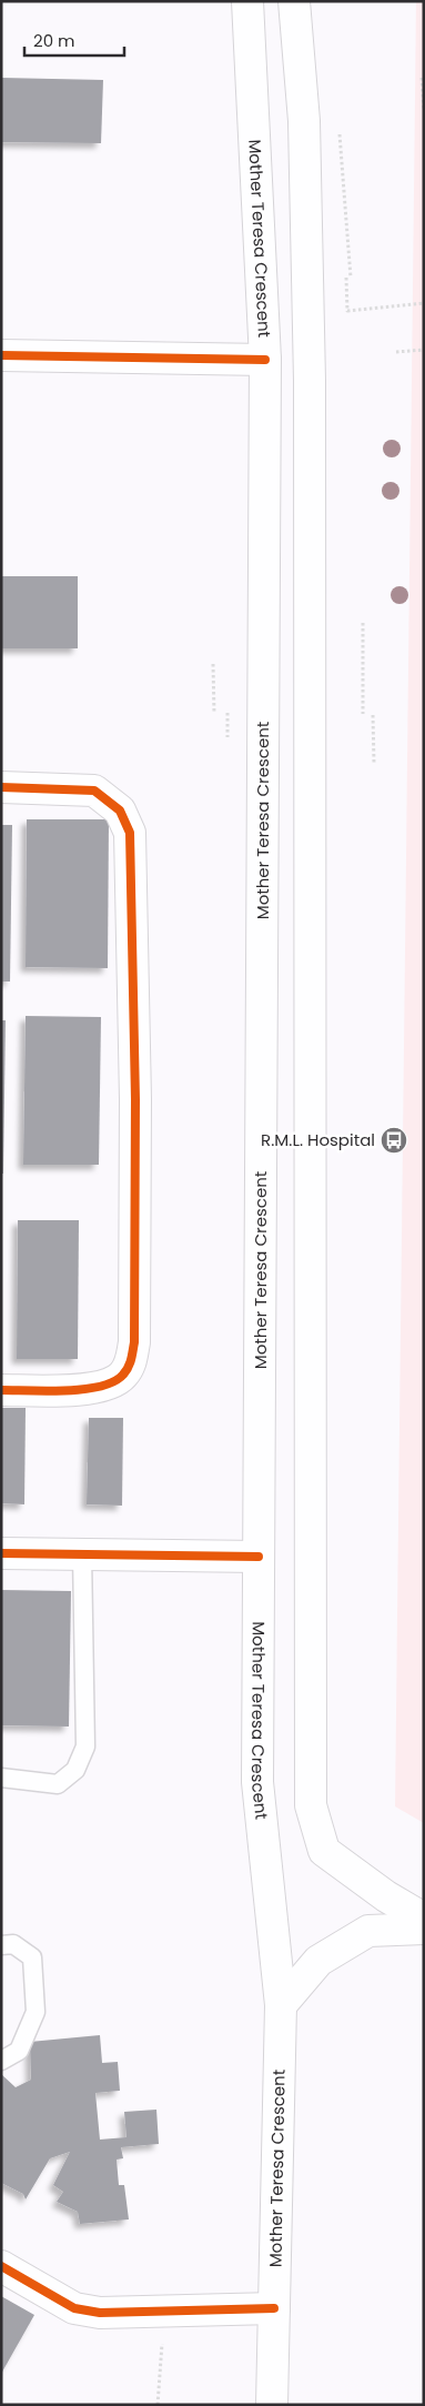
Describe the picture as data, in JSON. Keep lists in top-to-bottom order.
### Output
{
  "streets": {
    "main road": ["Mother Teresa Crescent"]
  },
  "places": {
    "bus stop": ["R.M.L. Hospital"]
  },
  "scale_bar": "20 m"
}
